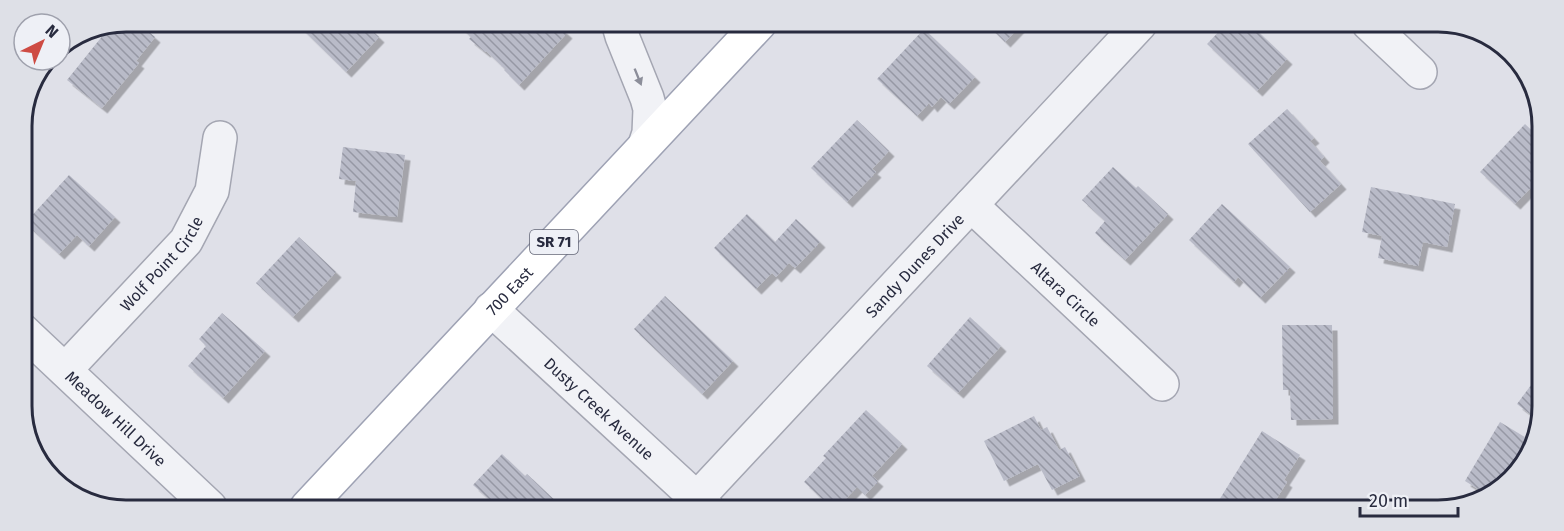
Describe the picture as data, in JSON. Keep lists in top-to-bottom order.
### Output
{
  "streets": {
    "main road": ["SR 71", "700 East"],
    "street": [
      "Wolf Point Circle",
      "Sandy Dunes Drive",
      "Altara Circle",
      "Dusty Creek Avenue",
      "Meadow Hill Drive"
    ]
  },
  "crossings": [
    ["Wolf Point Circle", "Meadow Hill Drive"],
    ["Sandy Dunes Drive", "Altara Circle"],
    ["700 East", "Dusty Creek Avenue"]
  ],
  "scale_bar": "20 m",
  "north": "top right"
}
